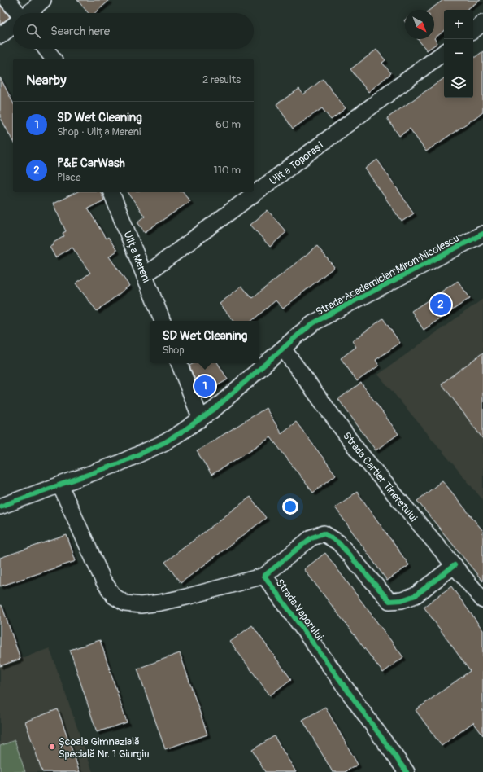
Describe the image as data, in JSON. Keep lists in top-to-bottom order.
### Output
{
  "streets": {
    "street": [
      "Ulița Toporași",
      "Ulița Mereni",
      "Strada Academician Miron Nicolescu",
      "Strada Cartier Tineretului",
      "Strada Vaporului"
    ]
  },
  "crossings": [
    ["Ulița Toporași", "Ulița Mereni"],
    ["Strada Academician Miron Nicolescu", "Strada Cartier Tineretului"],
    ["Strada Cartier Tineretului", "Strada Vaporului"]
  ],
  "places": ["Școala Gimnazială Specială Nr. 1 Giurgiu"],
  "north": "bottom right",
  "page": {
    "map_buttons": ["+", "−"],
    "search": "Search here",
    "heading": ["Nearby", "2 results"],
    "list": [
      {
        "mark": "1",
        "name": "SD Wet Cleaning",
        "note": "Shop · Ulița Mereni",
        "value": "60 m"
      },
      {
        "mark": "2",
        "name": "P&E CarWash",
        "note": "Place",
        "value": "110 m"
      }
    ],
    "pins": ["2", "1"],
    "popup": ["SD Wet Cleaning", "Shop"]
  }
}
